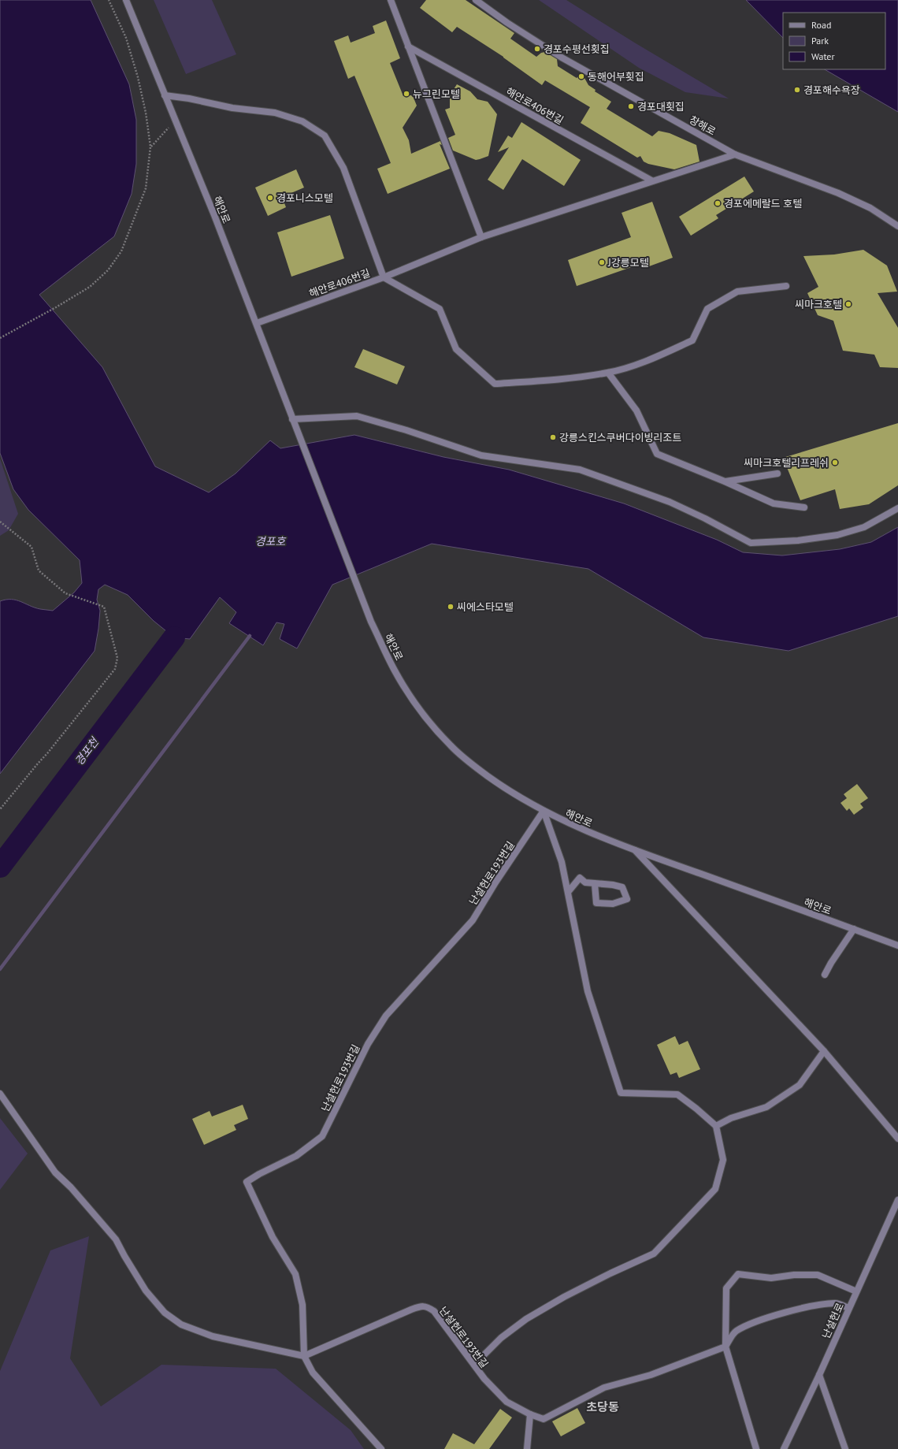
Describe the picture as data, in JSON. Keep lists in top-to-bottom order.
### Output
{
  "streets": {
    "street": [
      "해안로406번길",
      "창해로",
      "해안로",
      "난설헌로193번길",
      "난설헌로"
    ]
  },
  "crossings": [
    ["해안로406번길", "창해로"],
    ["해안로406번길", "해안로"],
    ["해안로", "난설헌로193번길"]
  ],
  "districts": ["초당동"],
  "water": ["경포호", "경포천"],
  "places": [
    "경포수평선횟집",
    "동해어부횟집",
    "경포해수욕장",
    "뉴그린모텔",
    "경포대횟집",
    "경포니스모텔",
    "경포에메랄드 호텔",
    "J강릉모텔",
    "씨마크호텔",
    "강릉스킨스쿠버다이빙리조트",
    "씨마크호텔리프레쉬",
    "씨에스타모텔"
  ],
  "legend": ["Road", "Park", "Water"]
}
